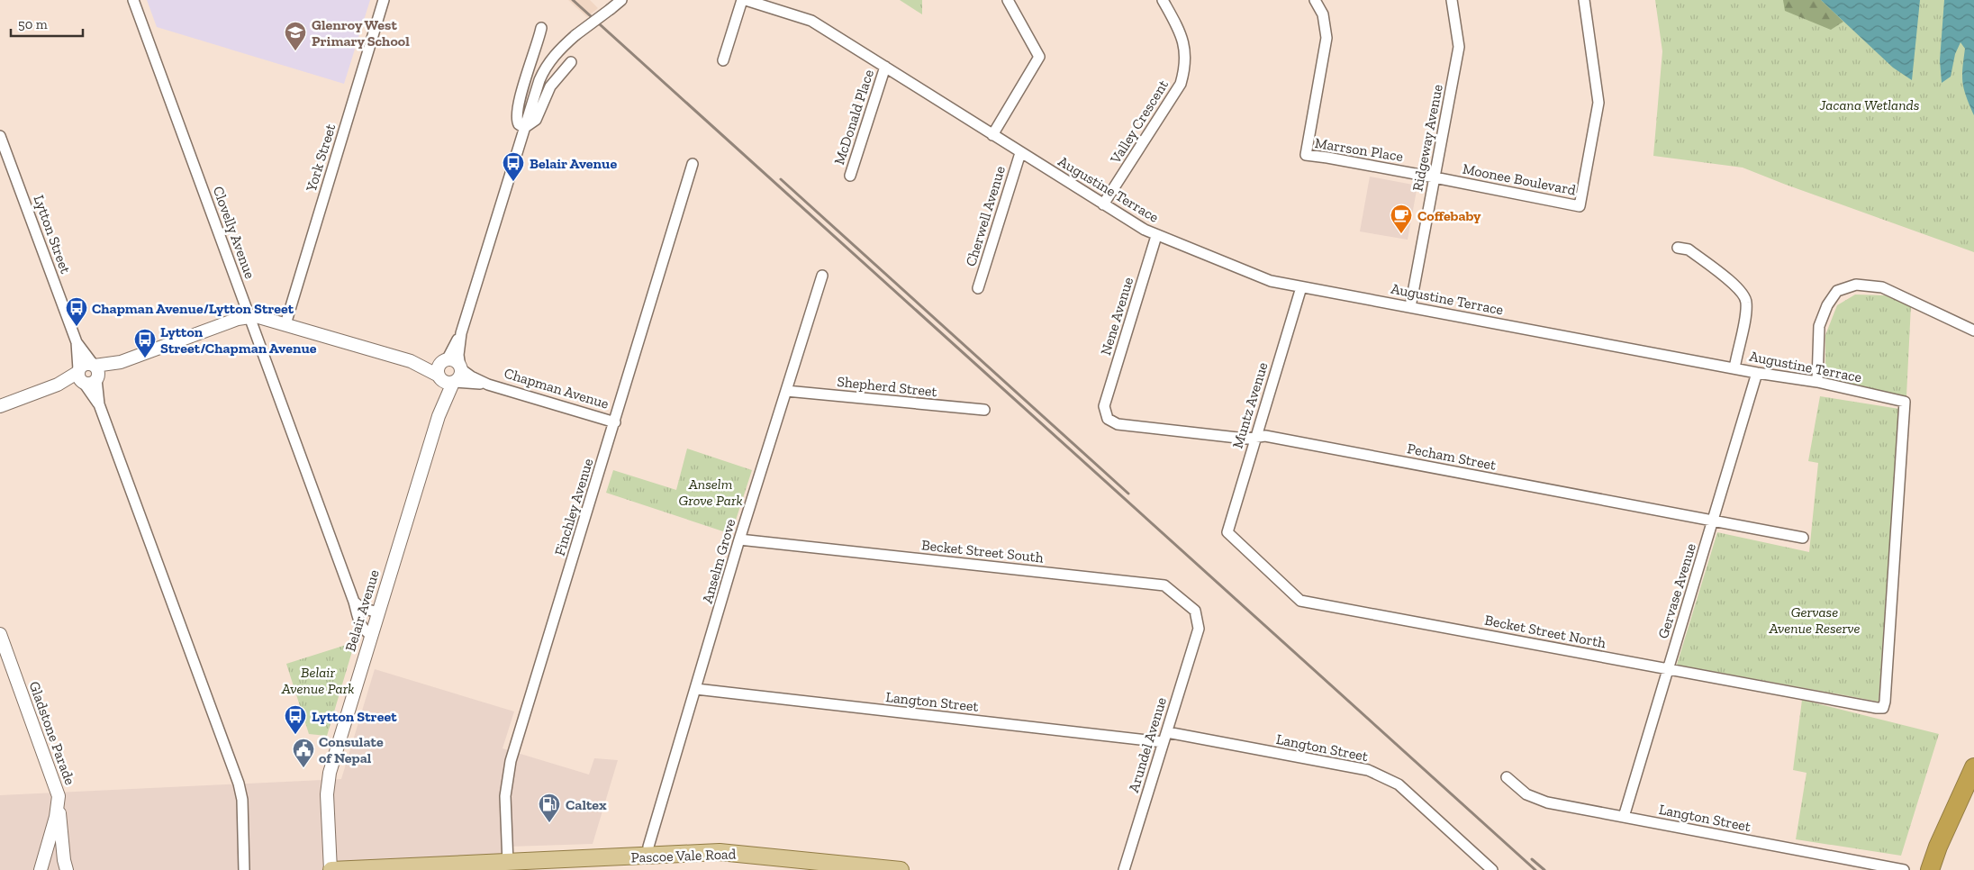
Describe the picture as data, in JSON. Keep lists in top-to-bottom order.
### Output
{
  "streets": {
    "main road": ["Pascoe Vale Road"],
    "street": [
      "McDonald Place",
      "Valley Crescent",
      "Ridgeway Avenue",
      "Marrson Place",
      "York Street",
      "Moonee Boulevard",
      "Augustine Terrace",
      "Cherwell Avenue",
      "Clovelly Avenue",
      "Lytton Street",
      "Nene Avenue",
      "Shepherd Street",
      "Chapman Avenue",
      "Muntz Avenue",
      "Pecham Street",
      "Finchley Avenue",
      "Becket Street South",
      "Anselm Grove",
      "Gervase Avenue",
      "Belair Avenue",
      "Becket Street North",
      "Langton Street",
      "Gladstone Parade",
      "Arundel Avenue"
    ]
  },
  "crossings": [
    ["McDonald Place", "Augustine Terrace"],
    ["Valley Crescent", "Augustine Terrace"],
    ["Ridgeway Avenue", "Marrson Place"],
    ["Ridgeway Avenue", "Moonee Boulevard"],
    ["Ridgeway Avenue", "Augustine Terrace"],
    ["Marrson Place", "Moonee Boulevard"],
    ["Augustine Terrace", "Cherwell Avenue"],
    ["Augustine Terrace", "Nene Avenue"],
    ["Augustine Terrace", "Muntz Avenue"],
    ["Augustine Terrace", "Gervase Avenue"],
    ["Augustine Terrace", "Becket Street North"],
    ["Clovelly Avenue", "Belair Avenue"],
    ["Nene Avenue", "Pecham Street"],
    ["Shepherd Street", "Anselm Grove"],
    ["Chapman Avenue", "Finchley Avenue"],
    ["Muntz Avenue", "Pecham Street"],
    ["Muntz Avenue", "Becket Street North"],
    ["Pecham Street", "Gervase Avenue"],
    ["Finchley Avenue", "Pascoe Vale Road"],
    ["Becket Street South", "Anselm Grove"],
    ["Becket Street South", "Arundel Avenue"],
    ["Anselm Grove", "Langton Street"],
    ["Anselm Grove", "Pascoe Vale Road"],
    ["Gervase Avenue", "Becket Street North"],
    ["Gervase Avenue", "Langton Street"],
    ["Belair Avenue", "Pascoe Vale Road"],
    ["Langton Street", "Arundel Avenue"]
  ],
  "parks": [
    "Jacana Wetlands",
    "Anselm Grove Park",
    "Gervase Avenue Reserve",
    "Belair Avenue Park"
  ],
  "places": {
    "school or university": ["Glenroy West Primary School"],
    "bus stop": [
      "Belair Avenue",
      "Chapman Avenue/Lytton Street",
      "Lytton Street/Chapman Avenue",
      "Lytton Street"
    ],
    "cafe": ["Coffebaby"],
    "public building": ["Consulate of Nepal"],
    "fuel station": ["Caltex"]
  },
  "scale_bar": "50 m"
}
